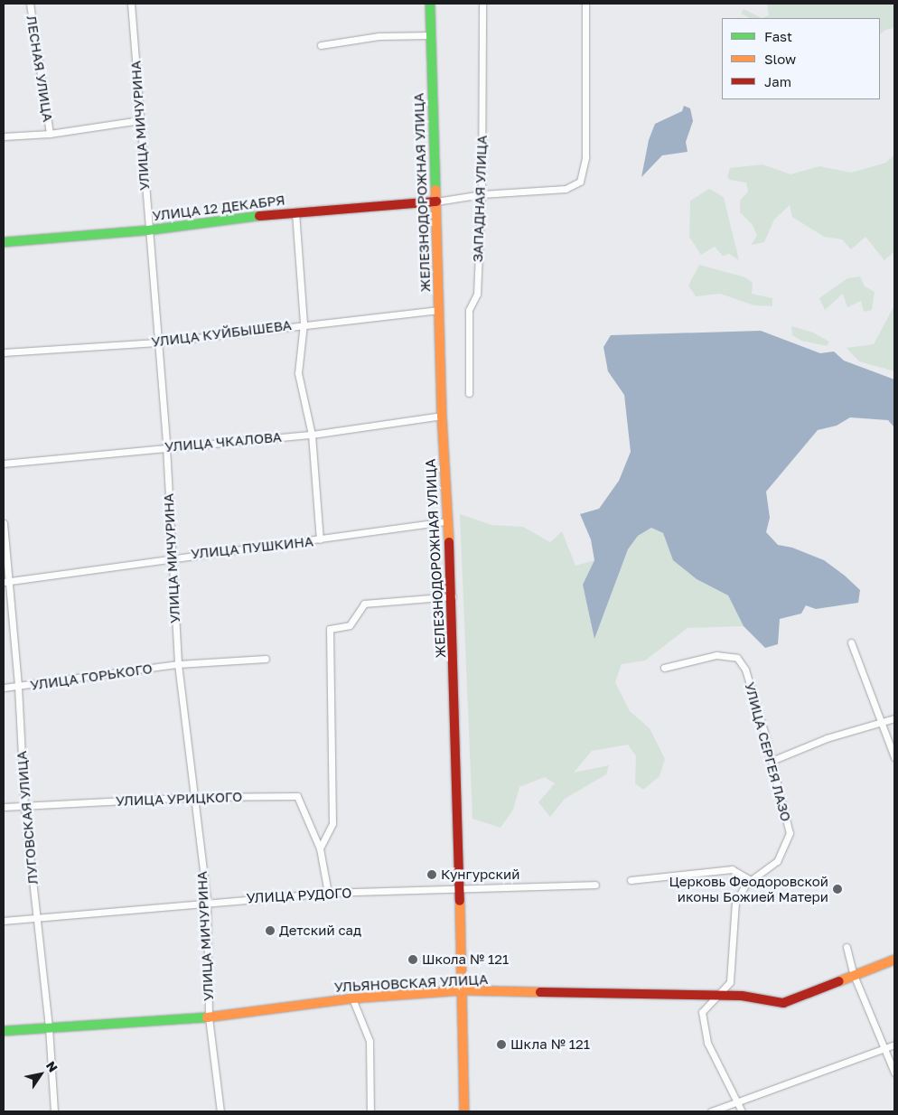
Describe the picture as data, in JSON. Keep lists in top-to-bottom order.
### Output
{
  "streets": {
    "street": [
      "ЛЕСНАЯ УЛИЦА",
      "УЛИЦА МИЧУРИНА",
      "ЖЕЛЕЗНОДОРОЖНАЯ УЛИЦА",
      "ЗАПАДНАЯ УЛИЦА",
      "УЛИЦА 12 ДЕКАБРЯ",
      "УЛИЦА КУЙБЫШЕВА",
      "УЛИЦА ЧКАЛОВА",
      "УЛИЦА ПУШКИНА",
      "УЛИЦА ГОРЬКОГО",
      "УЛИЦА СЕРГЕЯ ЛАЗО",
      "УЛИЦА УРИЦКОГО",
      "ЛУГОВСКАЯ УЛИЦА",
      "УЛИЦА РУДОГО",
      "УЛЬЯНОВСКАЯ УЛИЦА"
    ]
  },
  "crossings": [
    ["УЛИЦА МИЧУРИНА", "УЛИЦА 12 ДЕКАБРЯ"],
    ["УЛИЦА МИЧУРИНА", "УЛИЦА КУЙБЫШЕВА"],
    ["УЛИЦА МИЧУРИНА", "УЛИЦА ЧКАЛОВА"],
    ["УЛИЦА МИЧУРИНА", "УЛИЦА ПУШКИНА"],
    ["УЛИЦА МИЧУРИНА", "УЛИЦА ГОРЬКОГО"],
    ["УЛИЦА МИЧУРИНА", "УЛИЦА УРИЦКОГО"],
    ["УЛИЦА МИЧУРИНА", "УЛИЦА РУДОГО"],
    ["УЛИЦА МИЧУРИНА", "УЛЬЯНОВСКАЯ УЛИЦА"],
    ["ЖЕЛЕЗНОДОРОЖНАЯ УЛИЦА", "УЛИЦА 12 ДЕКАБРЯ"],
    ["ЖЕЛЕЗНОДОРОЖНАЯ УЛИЦА", "УЛИЦА КУЙБЫШЕВА"],
    ["ЖЕЛЕЗНОДОРОЖНАЯ УЛИЦА", "УЛИЦА ЧКАЛОВА"],
    ["ЖЕЛЕЗНОДОРОЖНАЯ УЛИЦА", "УЛИЦА ПУШКИНА"],
    ["ЖЕЛЕЗНОДОРОЖНАЯ УЛИЦА", "УЛИЦА РУДОГО"],
    ["ЖЕЛЕЗНОДОРОЖНАЯ УЛИЦА", "УЛЬЯНОВСКАЯ УЛИЦА"],
    ["УЛИЦА ПУШКИНА", "ЛУГОВСКАЯ УЛИЦА"],
    ["УЛИЦА ГОРЬКОГО", "ЛУГОВСКАЯ УЛИЦА"],
    ["УЛИЦА УРИЦКОГО", "ЛУГОВСКАЯ УЛИЦА"],
    ["ЛУГОВСКАЯ УЛИЦА", "УЛИЦА РУДОГО"],
    ["ЛУГОВСКАЯ УЛИЦА", "УЛЬЯНОВСКАЯ УЛИЦА"]
  ],
  "places": [
    "Кунгурский",
    "Церковь Феодоровской иконы Божией Матери",
    "Детский сад",
    "Школа № 121",
    "Шкла № 121"
  ],
  "legend": ["Fast", "Slow", "Jam"],
  "north": "top right"
}
